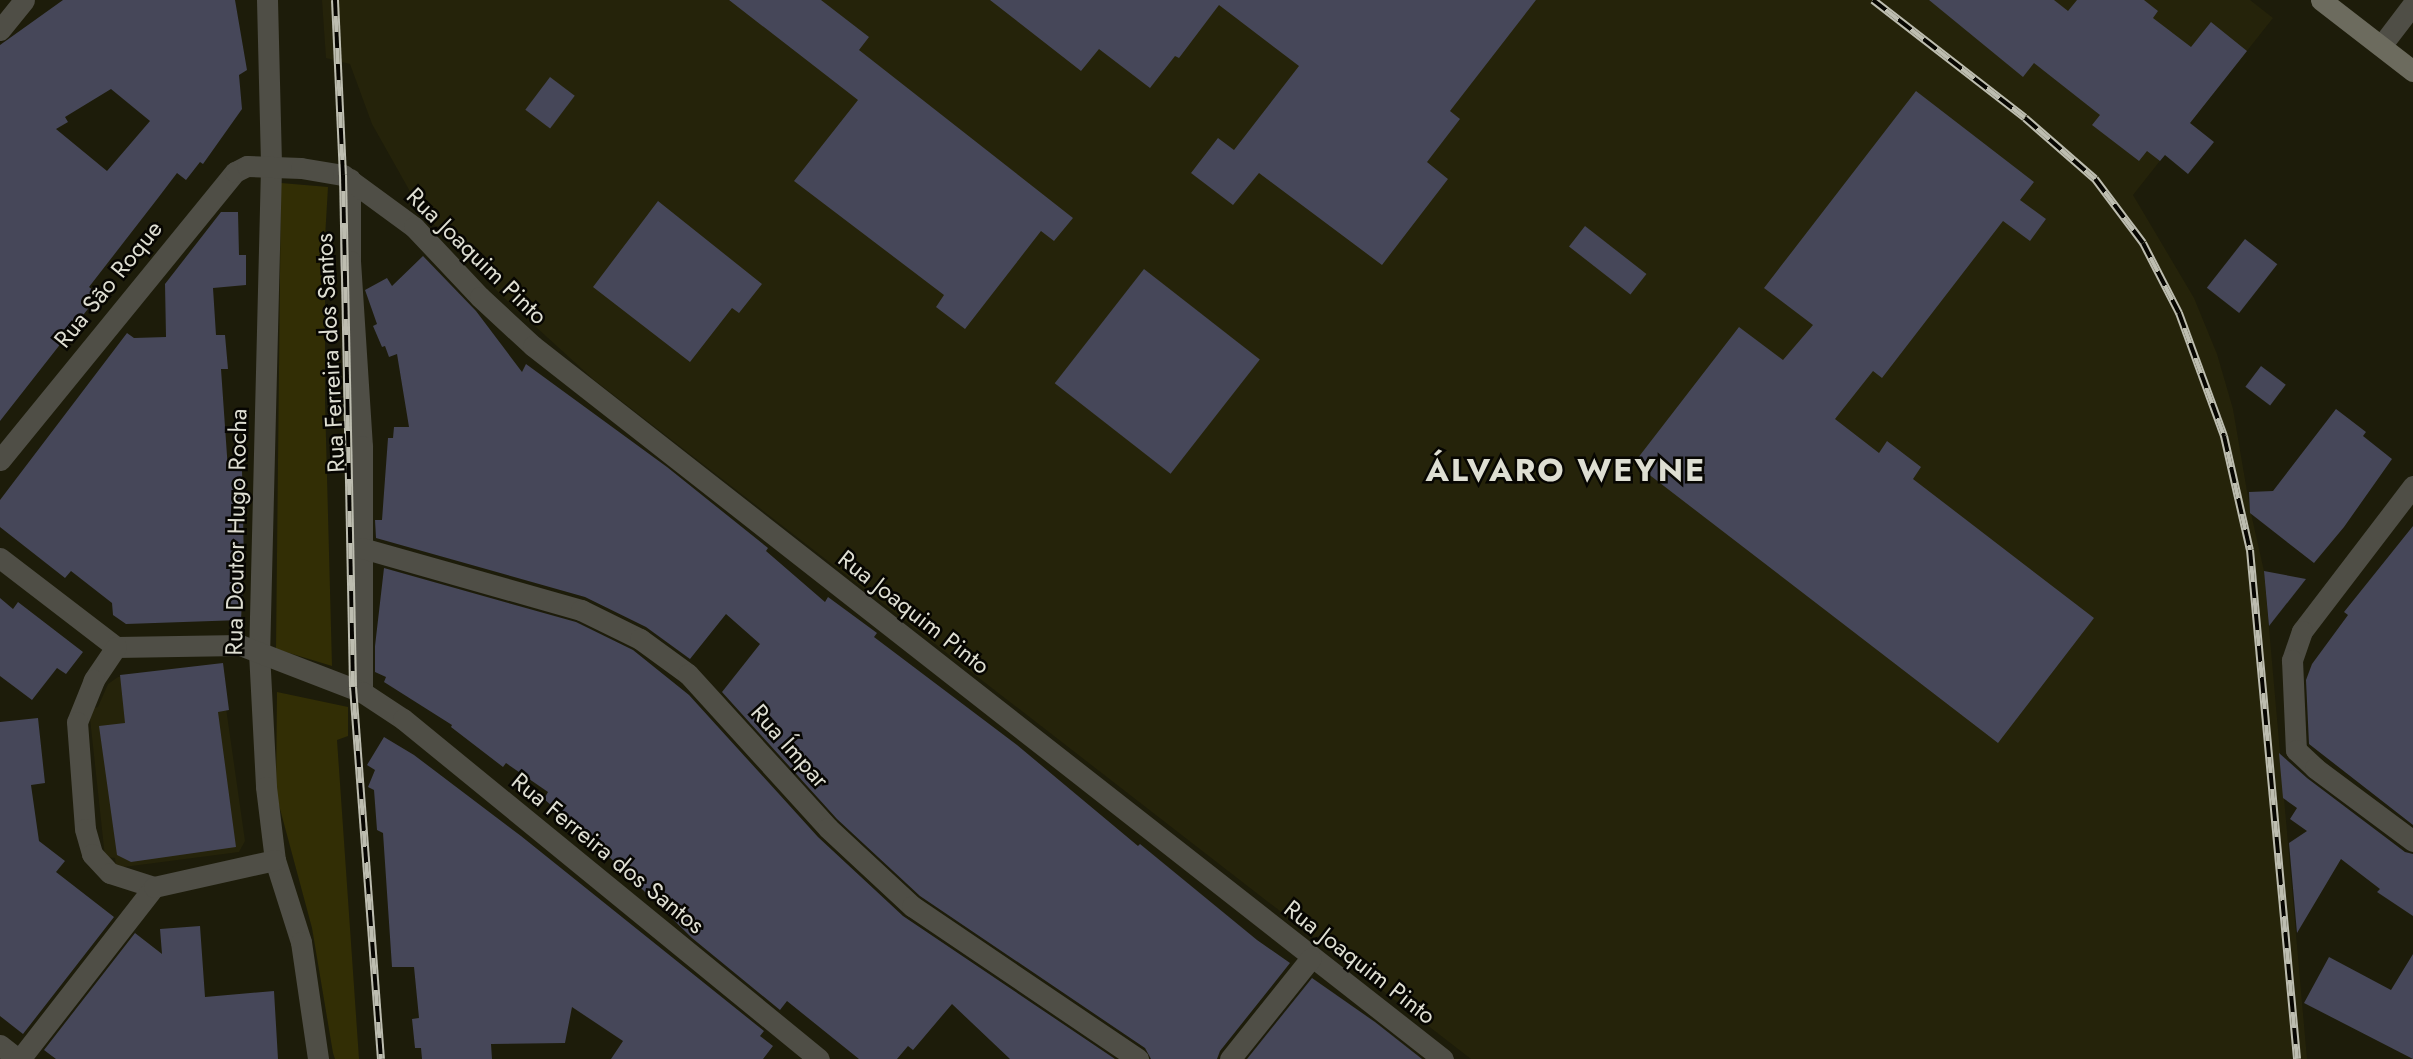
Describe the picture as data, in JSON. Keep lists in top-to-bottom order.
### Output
{
  "streets": {
    "street": [
      "Rua Joaquim Pinto",
      "Rua São Roque",
      "Rua Ferreira dos Santos",
      "Rua Doutor Hugo Rocha",
      "Rua Ímpar"
    ]
  },
  "crossings": [
    ["Rua Joaquim Pinto", "Rua Ferreira dos Santos"],
    ["Rua São Roque", "Rua Doutor Hugo Rocha"],
    ["Rua Ferreira dos Santos", "Rua Doutor Hugo Rocha"],
    ["Rua Ferreira dos Santos", "Rua Ímpar"]
  ],
  "districts": ["ÁLVARO WEYNE"]
}
